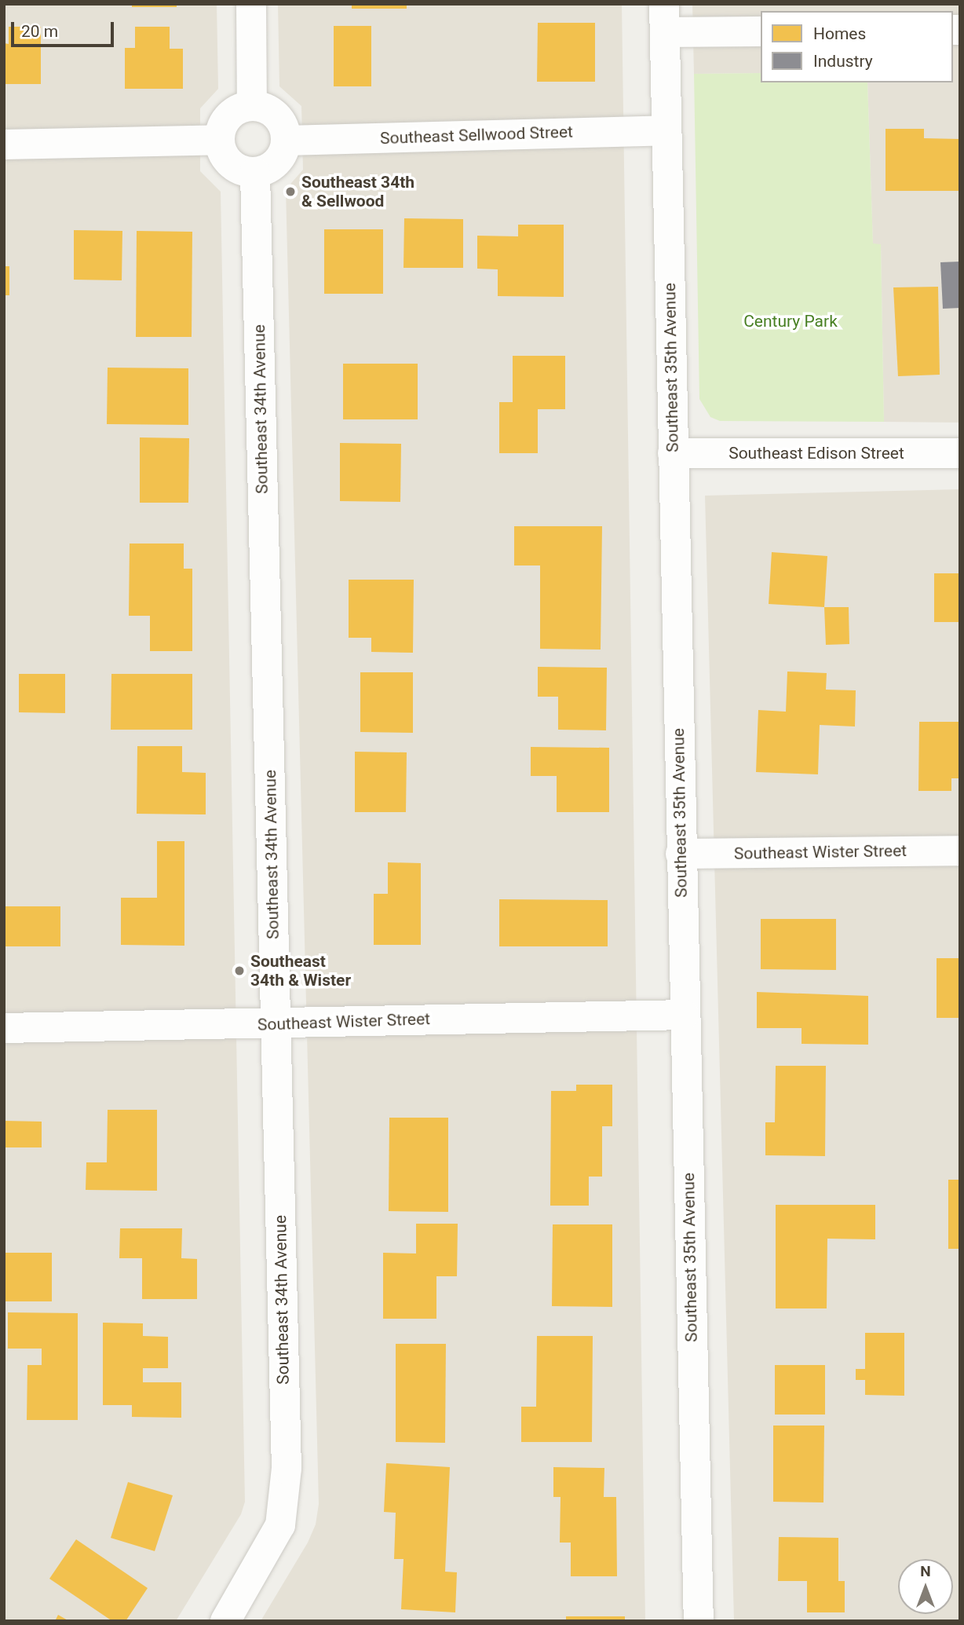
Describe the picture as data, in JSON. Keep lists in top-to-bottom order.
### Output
{
  "streets": {
    "street": [
      "Southeast Sellwood Street",
      "Southeast 35th Avenue",
      "Southeast 34th Avenue",
      "Southeast Edison Street",
      "Southeast Wister Street"
    ]
  },
  "crossings": [
    ["Southeast Sellwood Street", "Southeast 35th Avenue"],
    ["Southeast Sellwood Street", "Southeast 34th Avenue"],
    ["Southeast 35th Avenue", "Southeast Edison Street"],
    ["Southeast 35th Avenue", "Southeast Wister Street"],
    ["Southeast 34th Avenue", "Southeast Wister Street"]
  ],
  "parks": ["Century Park"],
  "places": ["Southeast 34th & Sellwood", "Southeast 34th & Wister"],
  "legend": ["Homes", "Industry"],
  "scale_bar": "20 m",
  "north": "top"
}
